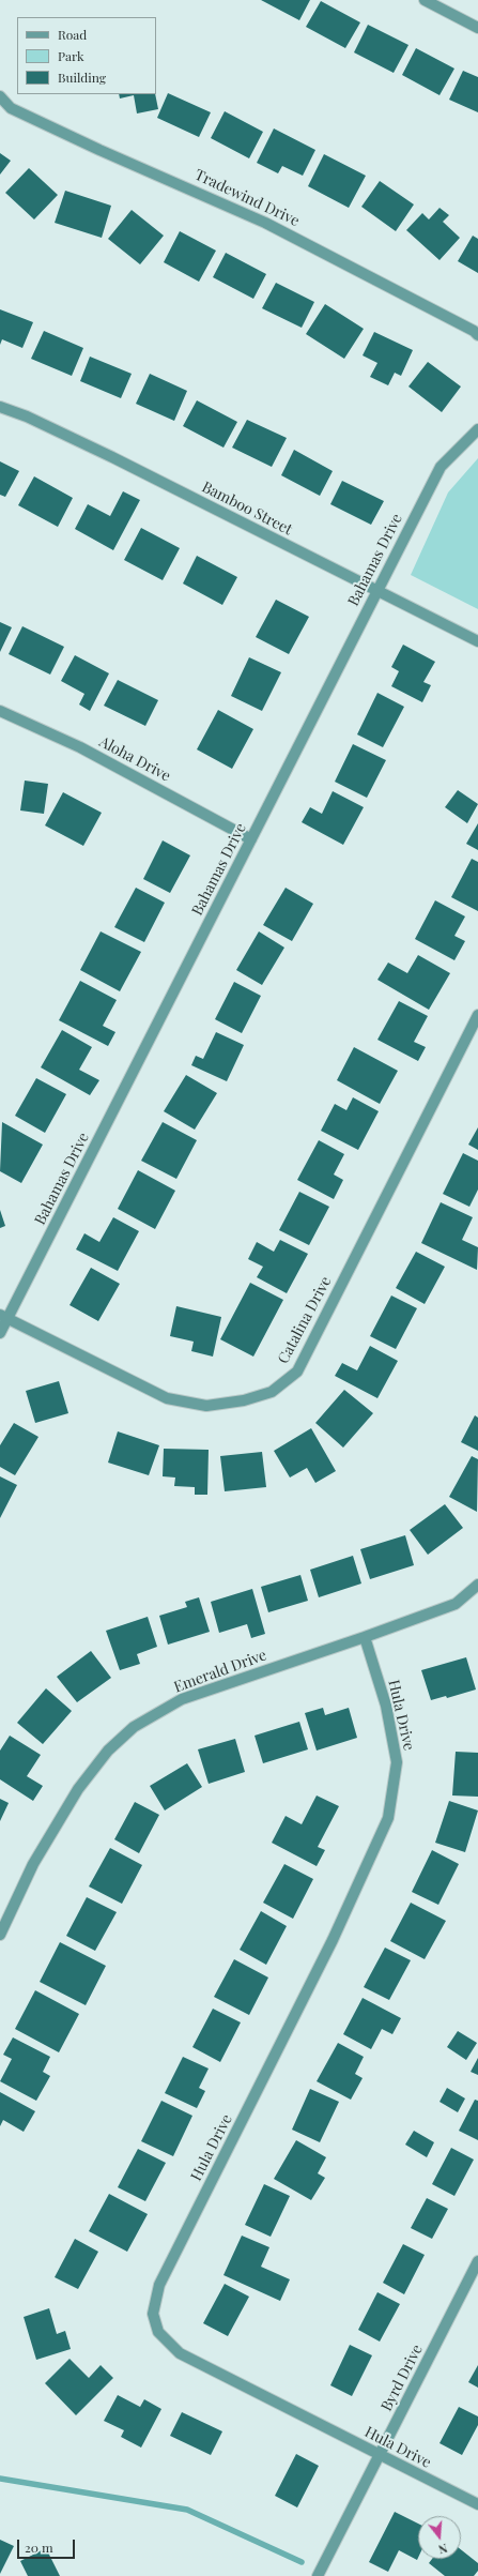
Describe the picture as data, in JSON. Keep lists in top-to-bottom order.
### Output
{
  "streets": {
    "street": [
      "Tradewind Drive",
      "Bamboo Street",
      "Bahamas Drive",
      "Aloha Drive",
      "Catalina Drive",
      "Emerald Drive",
      "Hula Drive",
      "Byrd Drive"
    ]
  },
  "crossings": [
    ["Bamboo Street", "Bahamas Drive"],
    ["Bahamas Drive", "Aloha Drive"],
    ["Bahamas Drive", "Catalina Drive"],
    ["Emerald Drive", "Hula Drive"],
    ["Hula Drive", "Byrd Drive"]
  ],
  "legend": ["Road", "Park", "Building"],
  "scale_bar": "20 m",
  "north": "bottom"
}
